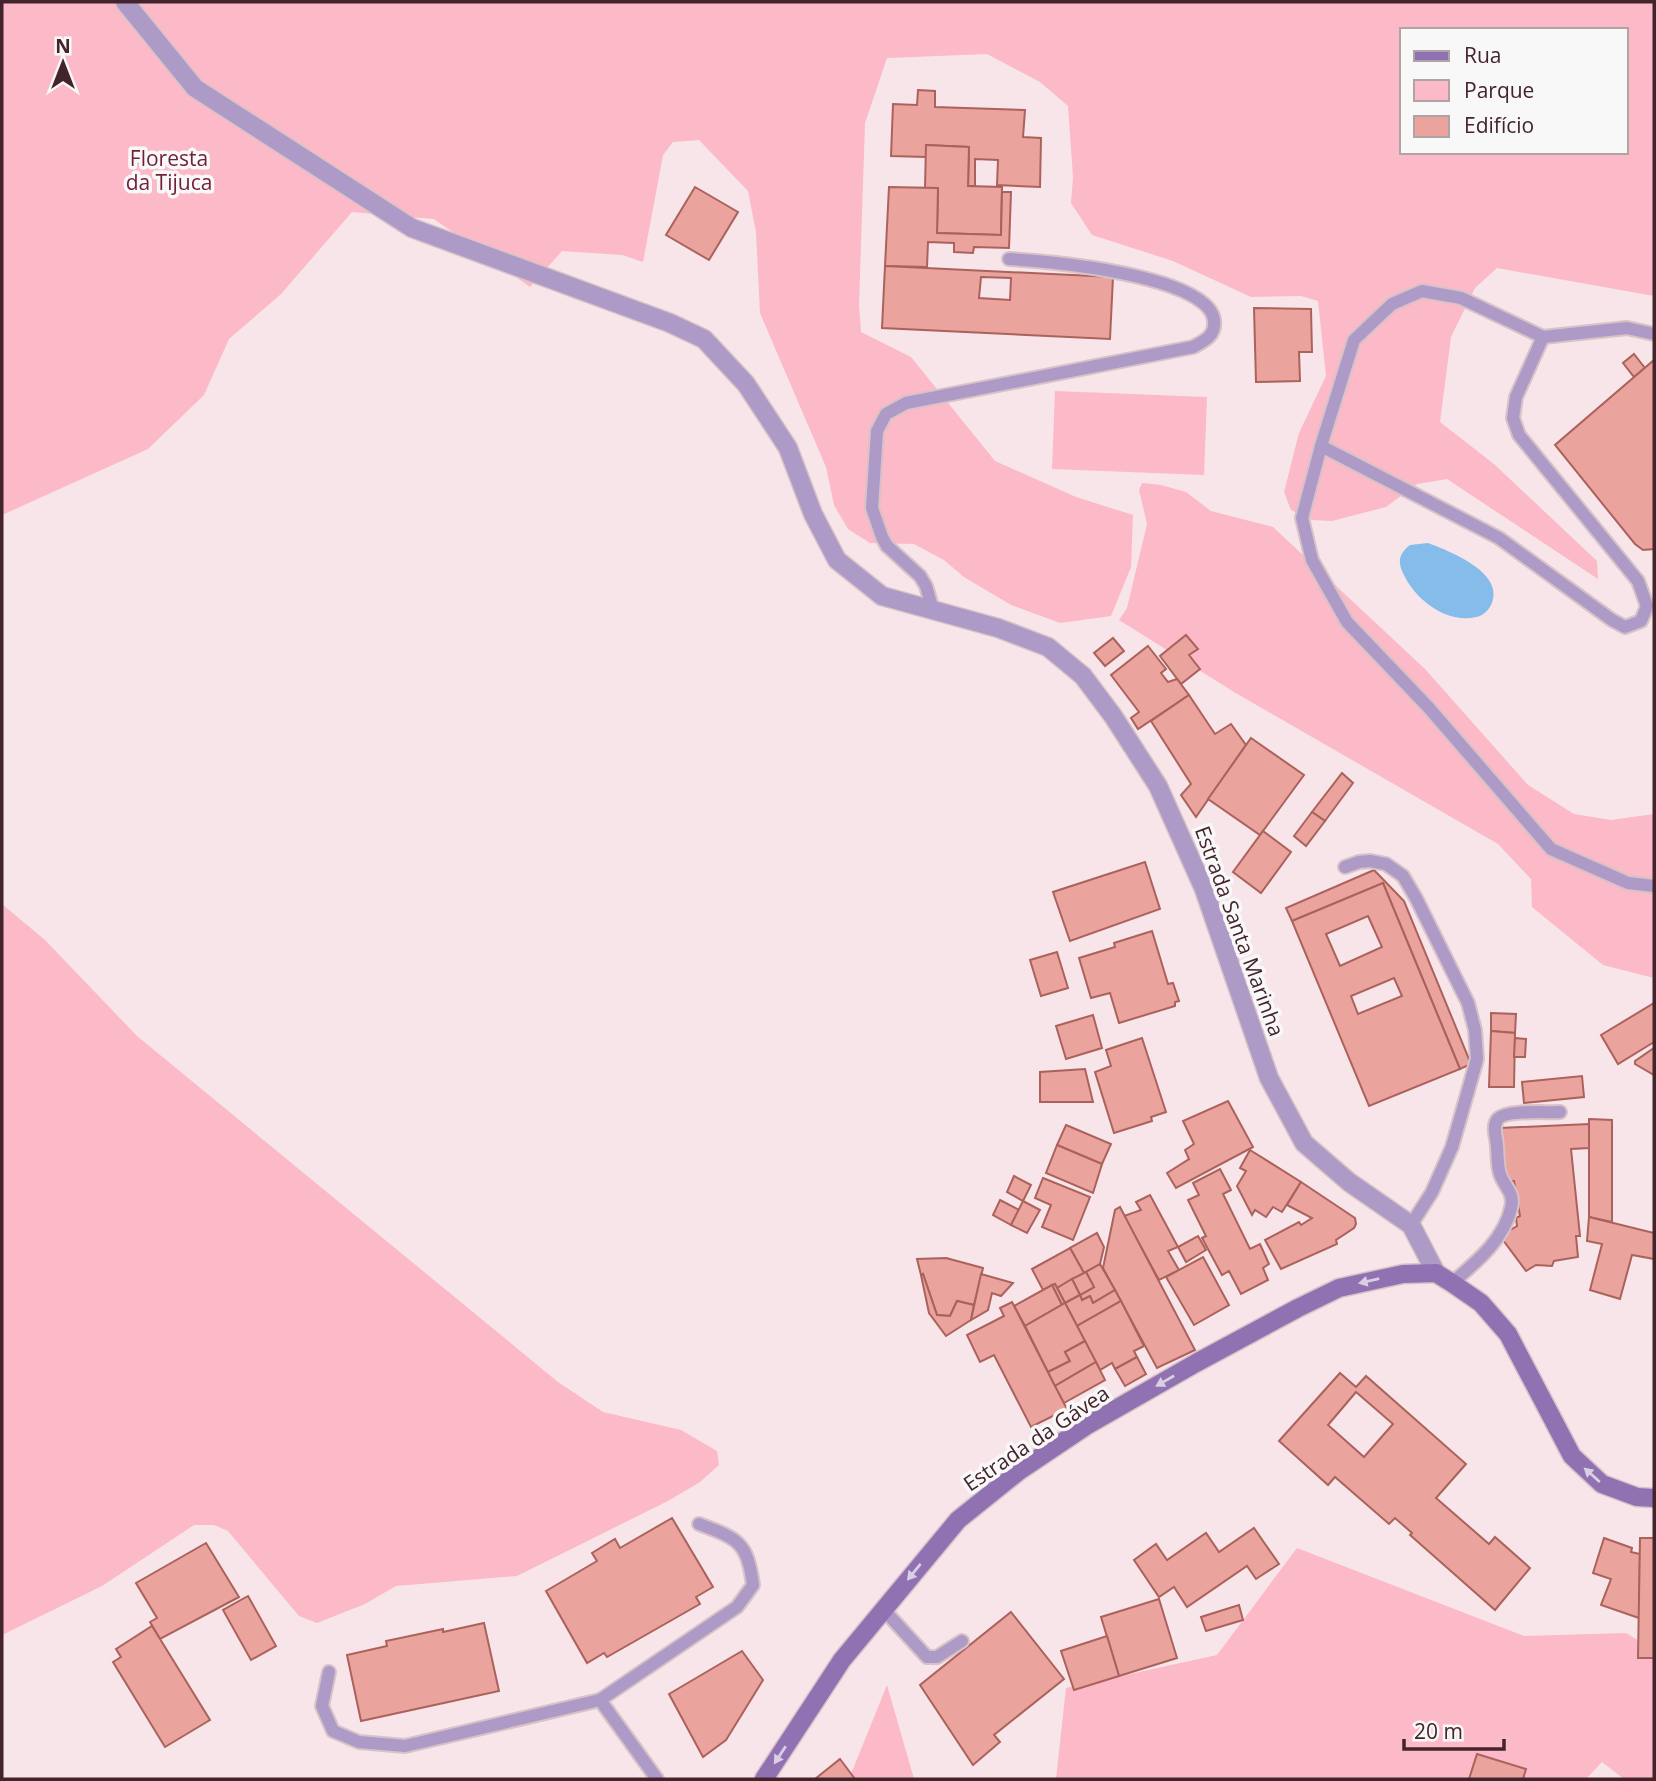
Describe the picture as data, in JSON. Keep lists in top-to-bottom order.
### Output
{
  "streets": {
    "street": ["Estrada Santa Marinha", "Estrada da Gávea"]
  },
  "crossings": [
    ["Estrada Santa Marinha", "Estrada da Gávea"]
  ],
  "one_way": ["Estrada da Gávea"],
  "parks": ["Floresta da Tijuca"],
  "legend": ["Rua", "Parque", "Edifício"],
  "scale_bar": "20 m",
  "north": "top"
}
